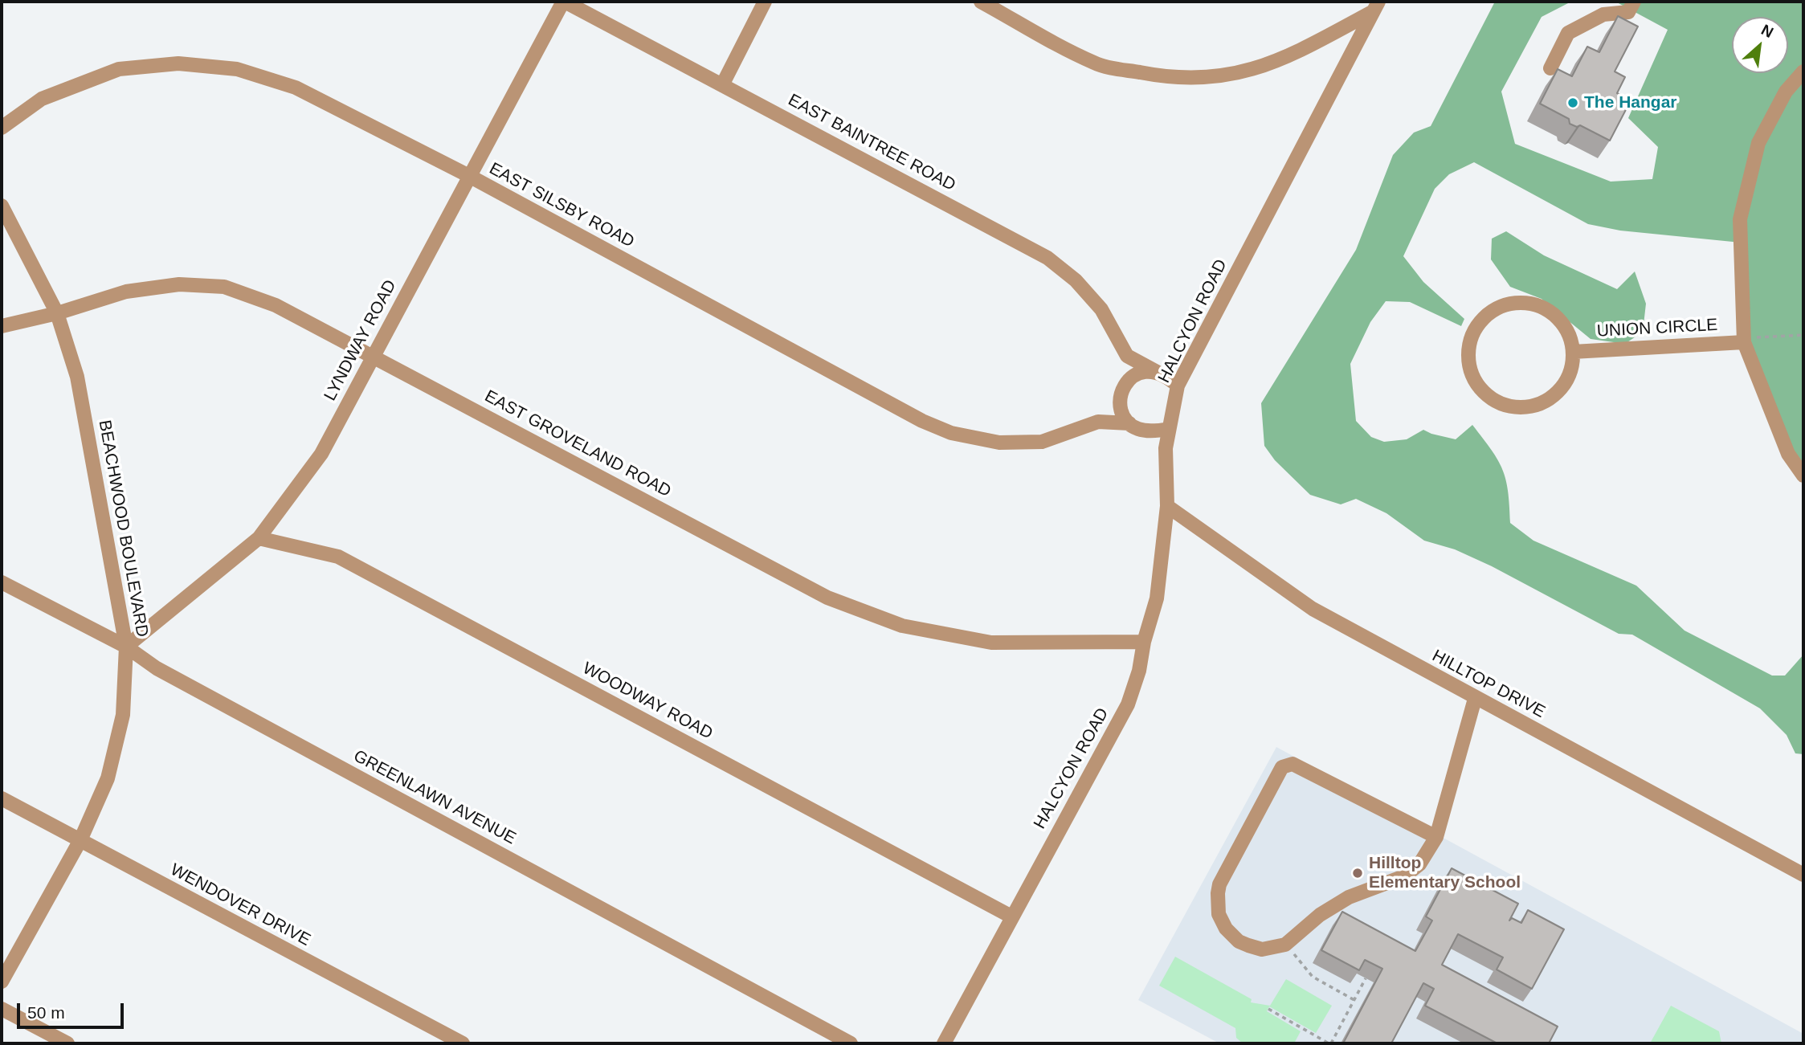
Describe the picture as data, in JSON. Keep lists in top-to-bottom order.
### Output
{
  "streets": {
    "street": [
      "EAST BAINTREE ROAD",
      "EAST SILSBY ROAD",
      "HALCYON ROAD",
      "UNION CIRCLE",
      "LYNDWAY ROAD",
      "EAST GROVELAND ROAD",
      "BEACHWOOD BOULEVARD",
      "HILLTOP DRIVE",
      "WOODWAY ROAD",
      "GREENLAWN AVENUE",
      "WENDOVER DRIVE"
    ]
  },
  "crossings": [
    ["EAST BAINTREE ROAD", "LYNDWAY ROAD"],
    ["EAST SILSBY ROAD", "HALCYON ROAD"],
    ["EAST SILSBY ROAD", "LYNDWAY ROAD"],
    ["HALCYON ROAD", "EAST GROVELAND ROAD"],
    ["HALCYON ROAD", "HILLTOP DRIVE"],
    ["HALCYON ROAD", "WOODWAY ROAD"],
    ["LYNDWAY ROAD", "EAST GROVELAND ROAD"],
    ["LYNDWAY ROAD", "BEACHWOOD BOULEVARD"],
    ["LYNDWAY ROAD", "WOODWAY ROAD"],
    ["LYNDWAY ROAD", "GREENLAWN AVENUE"],
    ["EAST GROVELAND ROAD", "BEACHWOOD BOULEVARD"],
    ["BEACHWOOD BOULEVARD", "GREENLAWN AVENUE"],
    ["BEACHWOOD BOULEVARD", "WENDOVER DRIVE"]
  ],
  "places": ["The Hangar", "Hilltop Elementary School"],
  "scale_bar": "50 m",
  "north": "top right"
}
